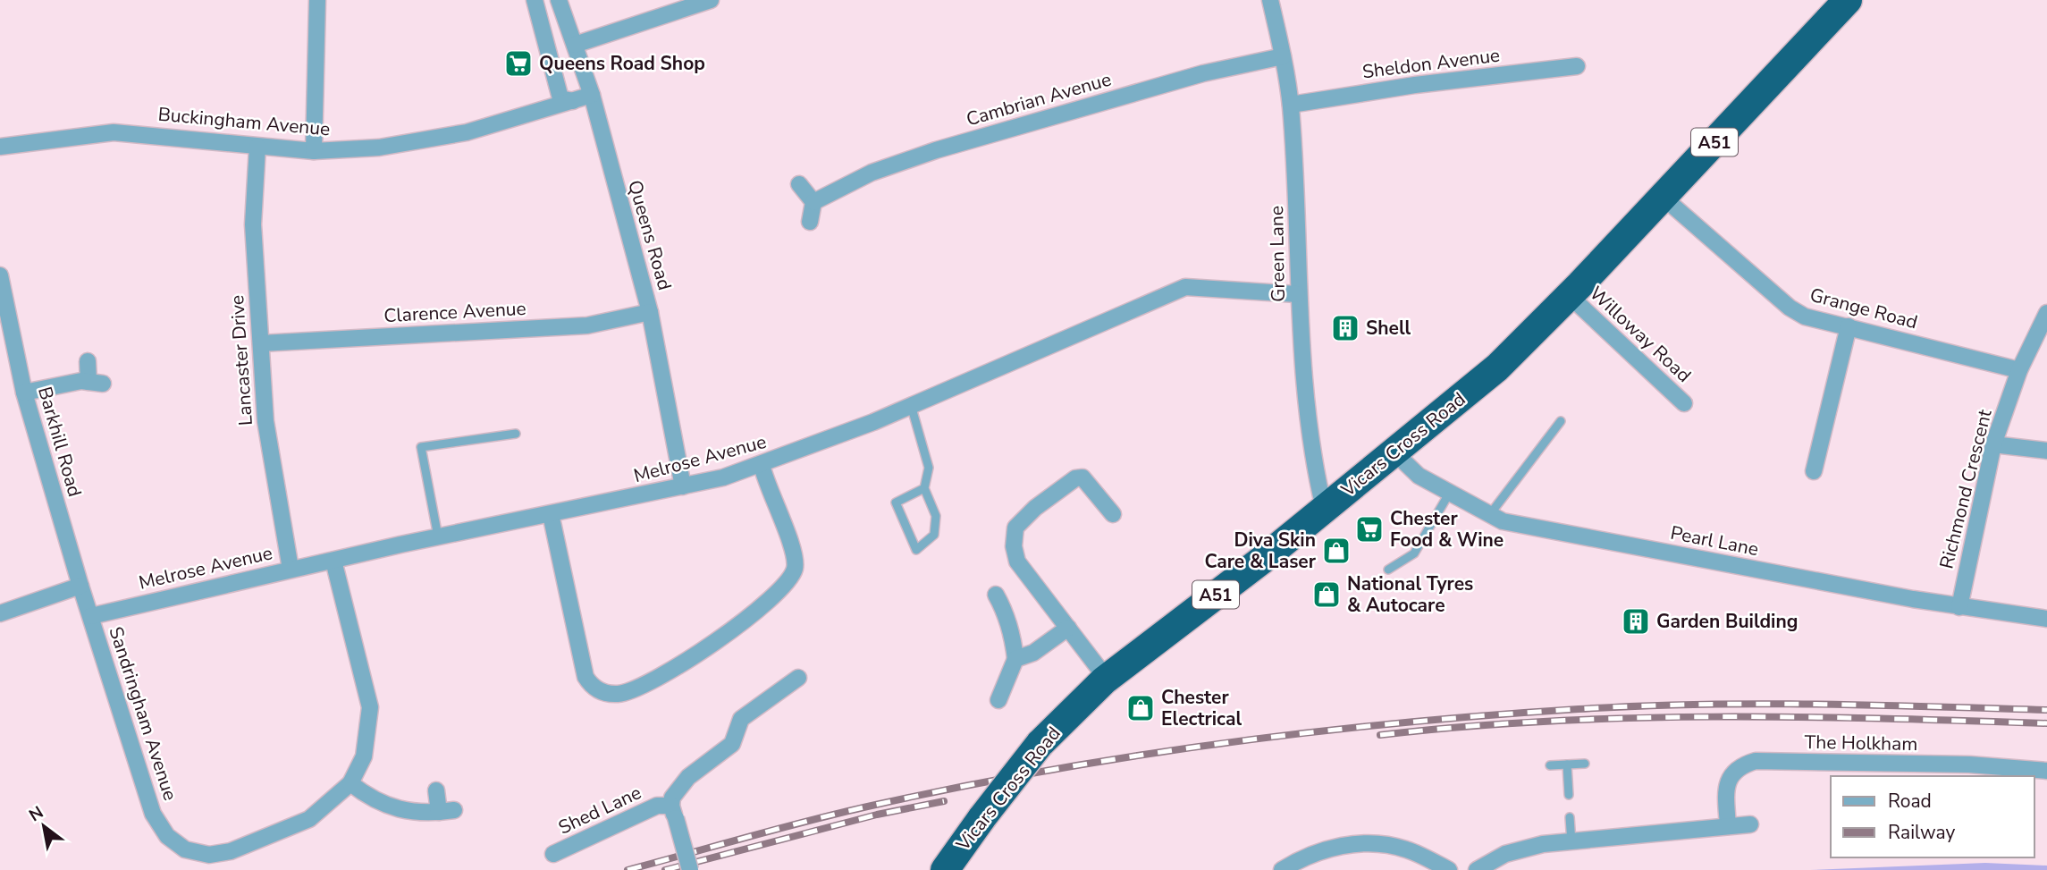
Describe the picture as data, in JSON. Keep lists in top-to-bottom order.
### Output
{
  "streets": {
    "highway": ["A51", "Vicars Cross Road"],
    "street": [
      "Sheldon Avenue",
      "Cambrian Avenue",
      "Buckingham Avenue",
      "Queens Road",
      "Green Lane",
      "Grange Road",
      "Clarence Avenue",
      "Willoway Road",
      "Lancaster Drive",
      "Barkhill Road",
      "Melrose Avenue",
      "Richmond Crescent",
      "Pearl Lane",
      "Sandringham Avenue",
      "The Holkham",
      "Shed Lane"
    ]
  },
  "crossings": [
    ["Sheldon Avenue", "Green Lane"],
    ["Cambrian Avenue", "Green Lane"],
    ["Buckingham Avenue", "Queens Road"],
    ["Buckingham Avenue", "Lancaster Drive"],
    ["Queens Road", "Clarence Avenue"],
    ["Queens Road", "Melrose Avenue"],
    ["Green Lane", "Vicars Cross Road"],
    ["Green Lane", "Melrose Avenue"],
    ["Grange Road", "Vicars Cross Road"],
    ["Grange Road", "Richmond Crescent"],
    ["Clarence Avenue", "Lancaster Drive"],
    ["Willoway Road", "Vicars Cross Road"],
    ["Lancaster Drive", "Melrose Avenue"],
    ["Barkhill Road", "Melrose Avenue"],
    ["Barkhill Road", "Sandringham Avenue"],
    ["Vicars Cross Road", "Pearl Lane"],
    ["Melrose Avenue", "Sandringham Avenue"],
    ["Richmond Crescent", "Pearl Lane"]
  ],
  "places": {
    "supermarket": ["Queens Road Shop", "Chester Food & Wine"],
    "building": ["Shell", "Garden Building"],
    "shop": ["Diva Skin Care & Laser", "National Tyres & Autocare", "Chester Electrical"]
  },
  "legend": ["Road", "Railway"],
  "north": "top left"
}
